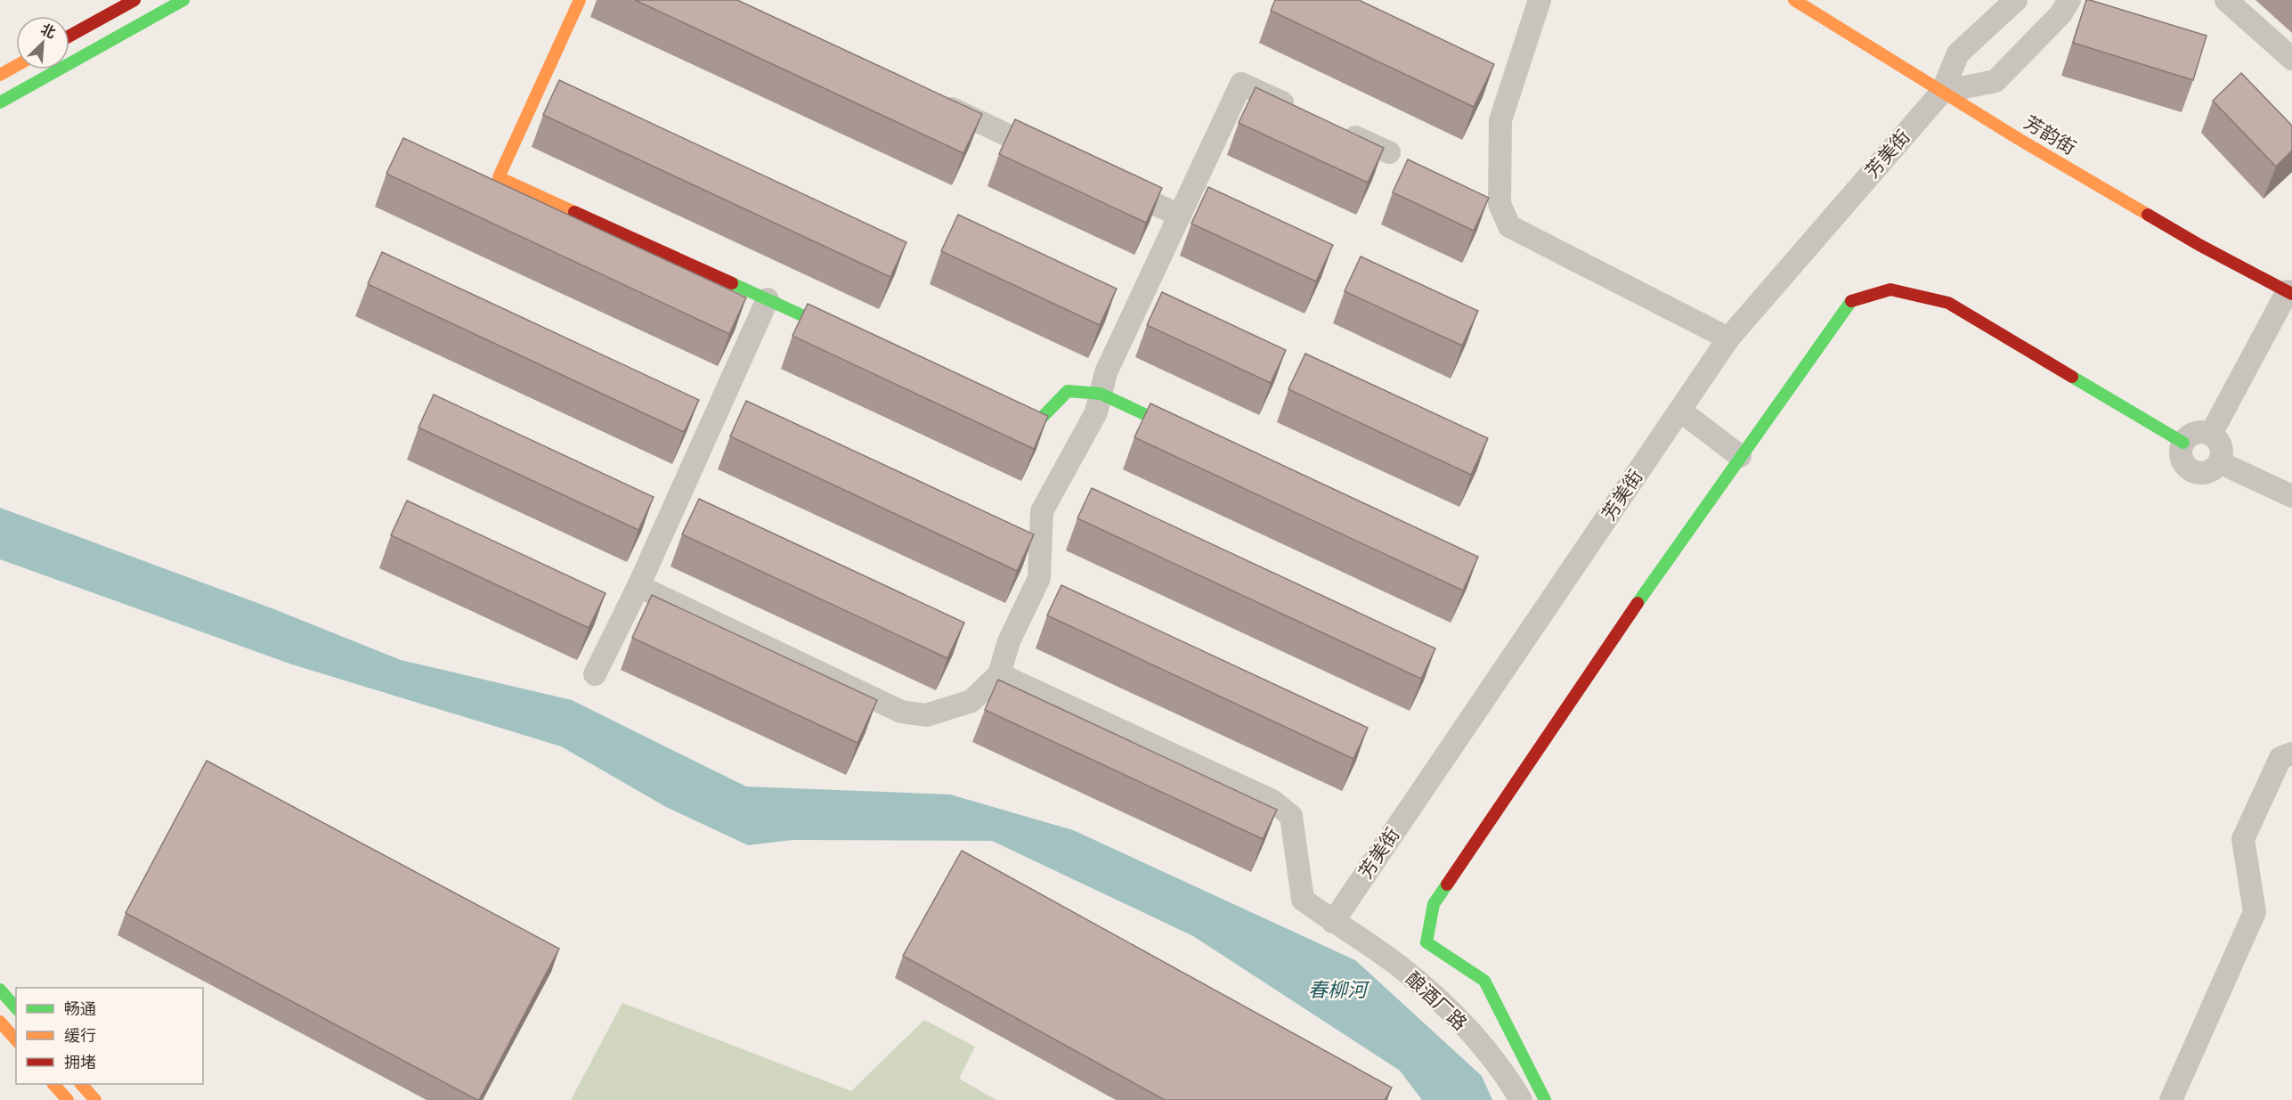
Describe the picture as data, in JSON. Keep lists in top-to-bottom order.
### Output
{
  "streets": {
    "street": ["芳韵街", "芳美街", "酿酒厂路"]
  },
  "crossings": [
    ["芳韵街", "芳美街"],
    ["芳美街", "酿酒厂路"]
  ],
  "water": ["春柳河"],
  "legend": ["畅通", "缓行", "拥堵"],
  "north": "top right"
}
